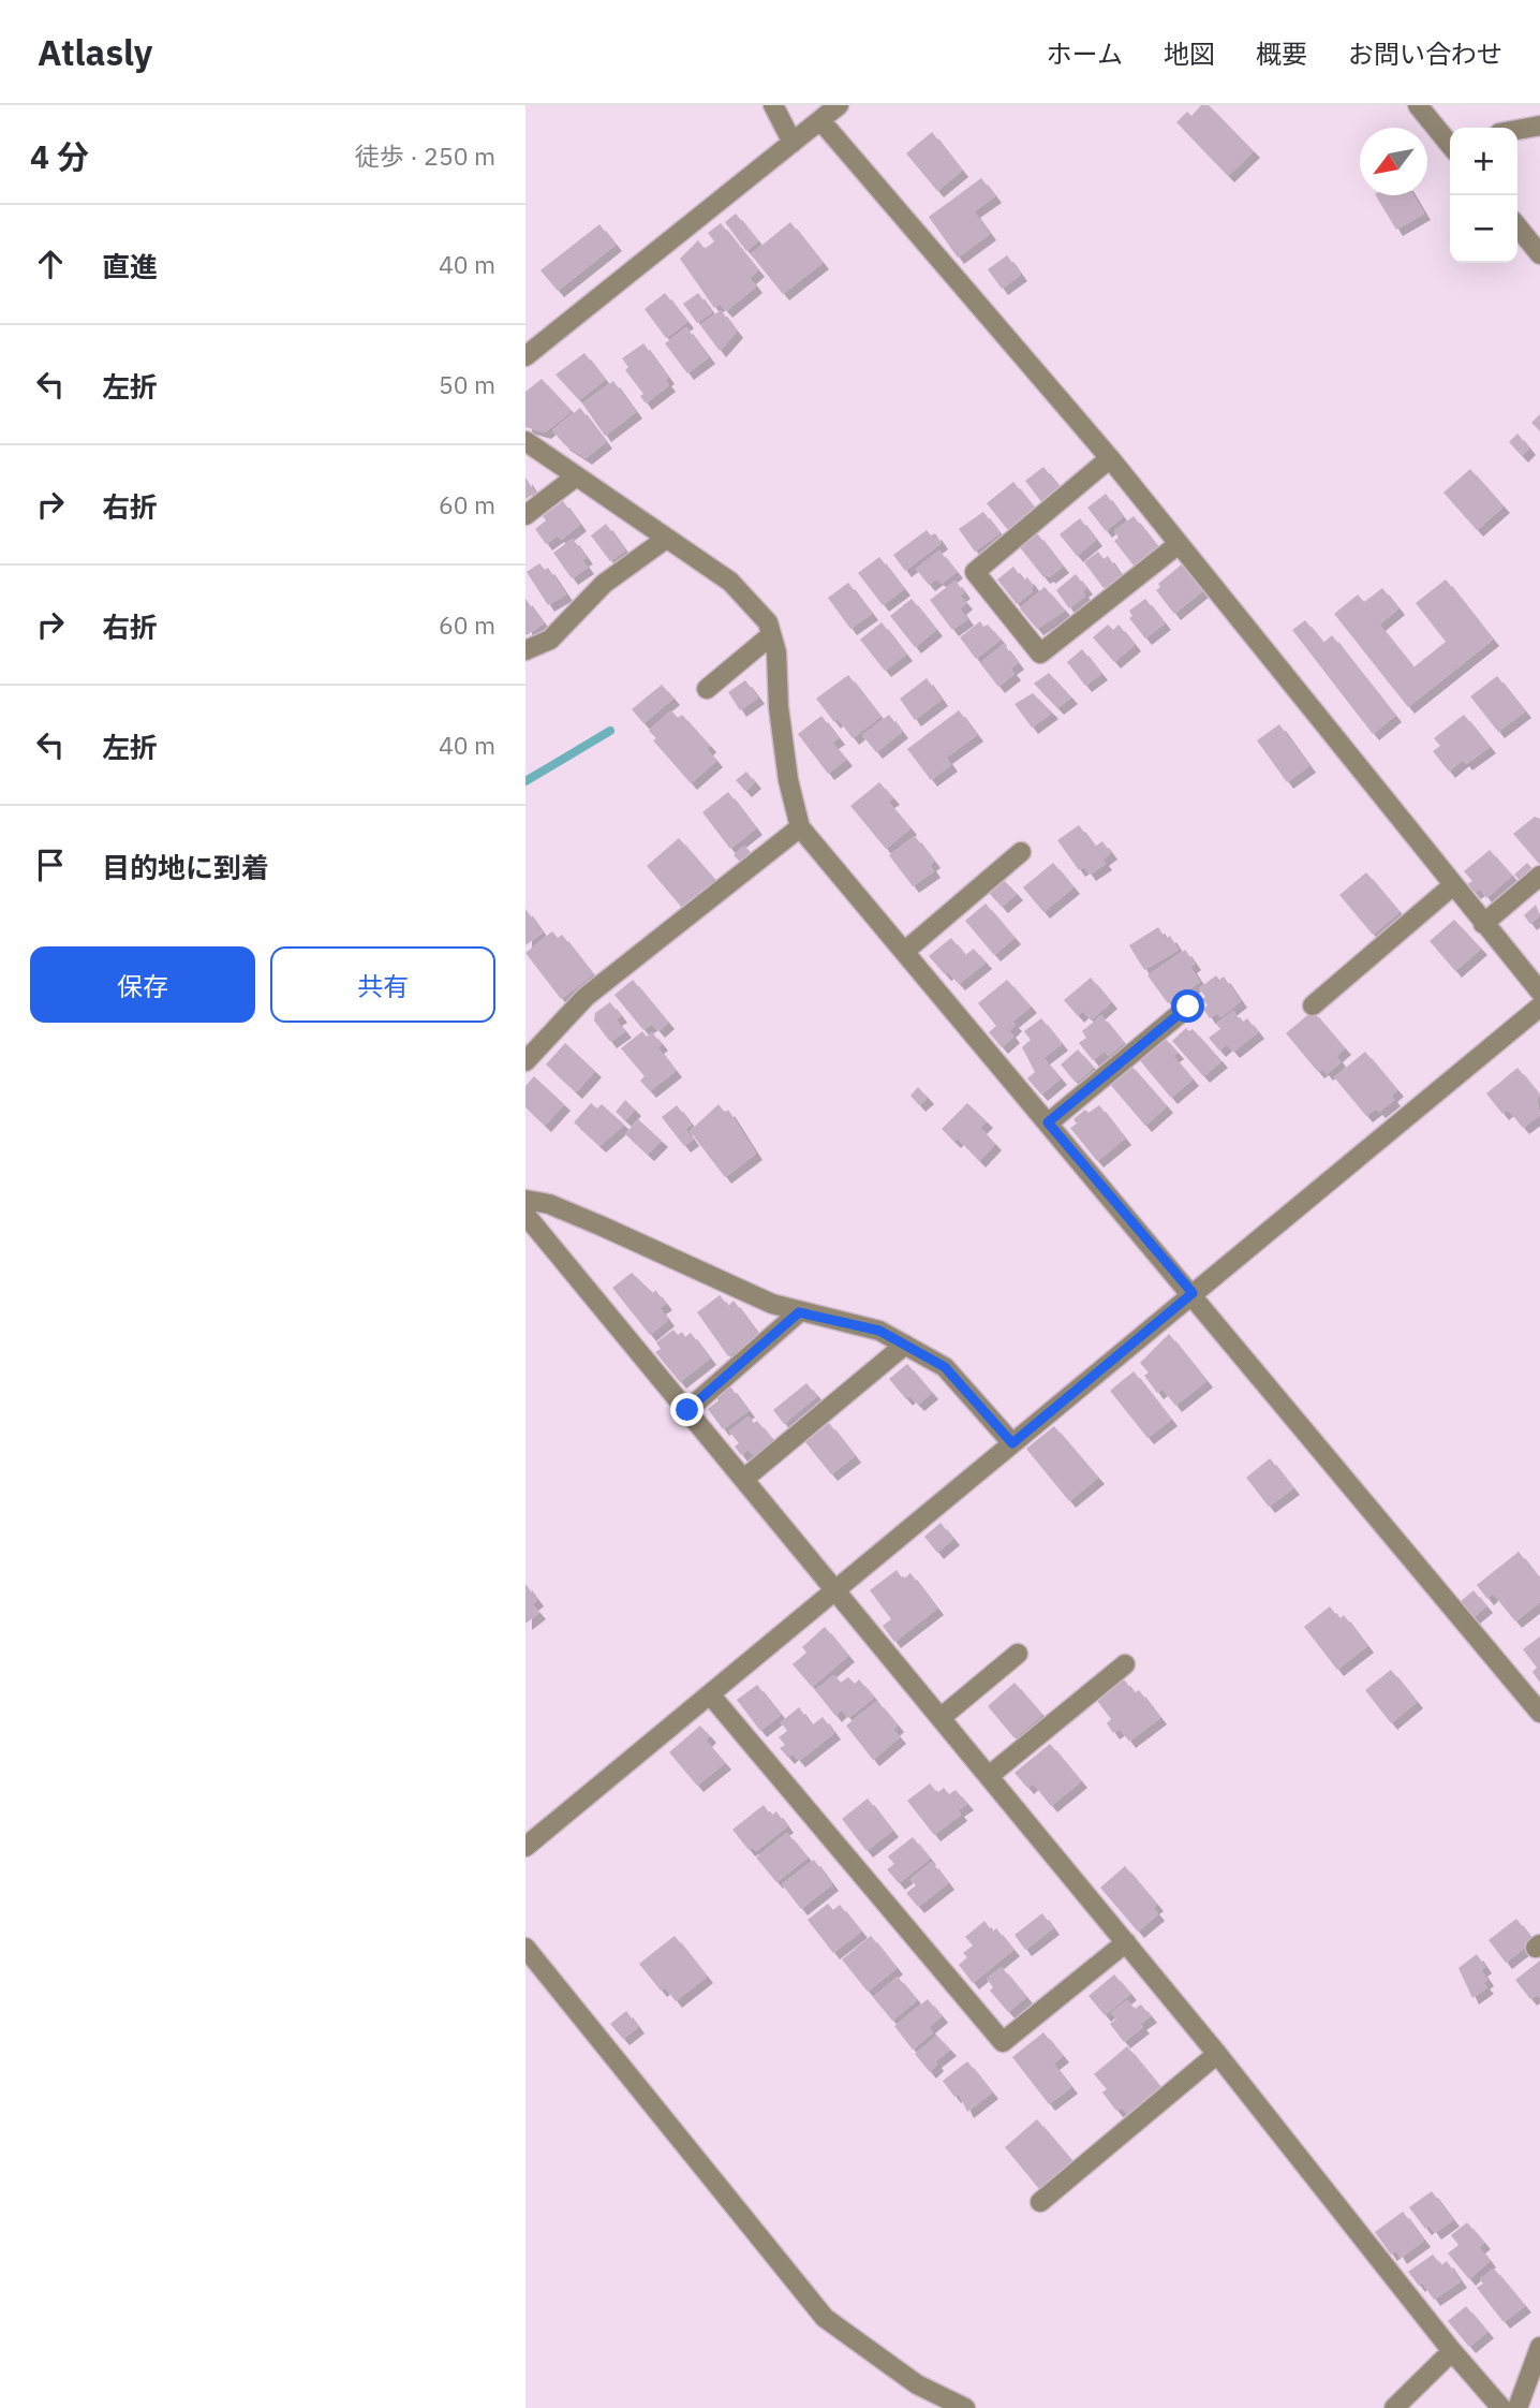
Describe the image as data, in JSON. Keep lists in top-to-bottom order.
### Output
{
  "north": "bottom left",
  "page": {
    "header": "Atlasly",
    "nav": [
      "ホーム",
      "地図",
      "概要",
      "お問い合わせ"
    ],
    "heading": ["4 分", "徒歩 · 250 m"],
    "map_buttons": ["+", "−"],
    "list": [
      ["直進", "40 m"],
      ["左折", "50 m"],
      ["右折", "60 m"],
      ["右折", "60 m"],
      ["左折", "40 m"],
      "目的地に到着"
    ],
    "buttons": ["保存", "共有"]
  }
}
